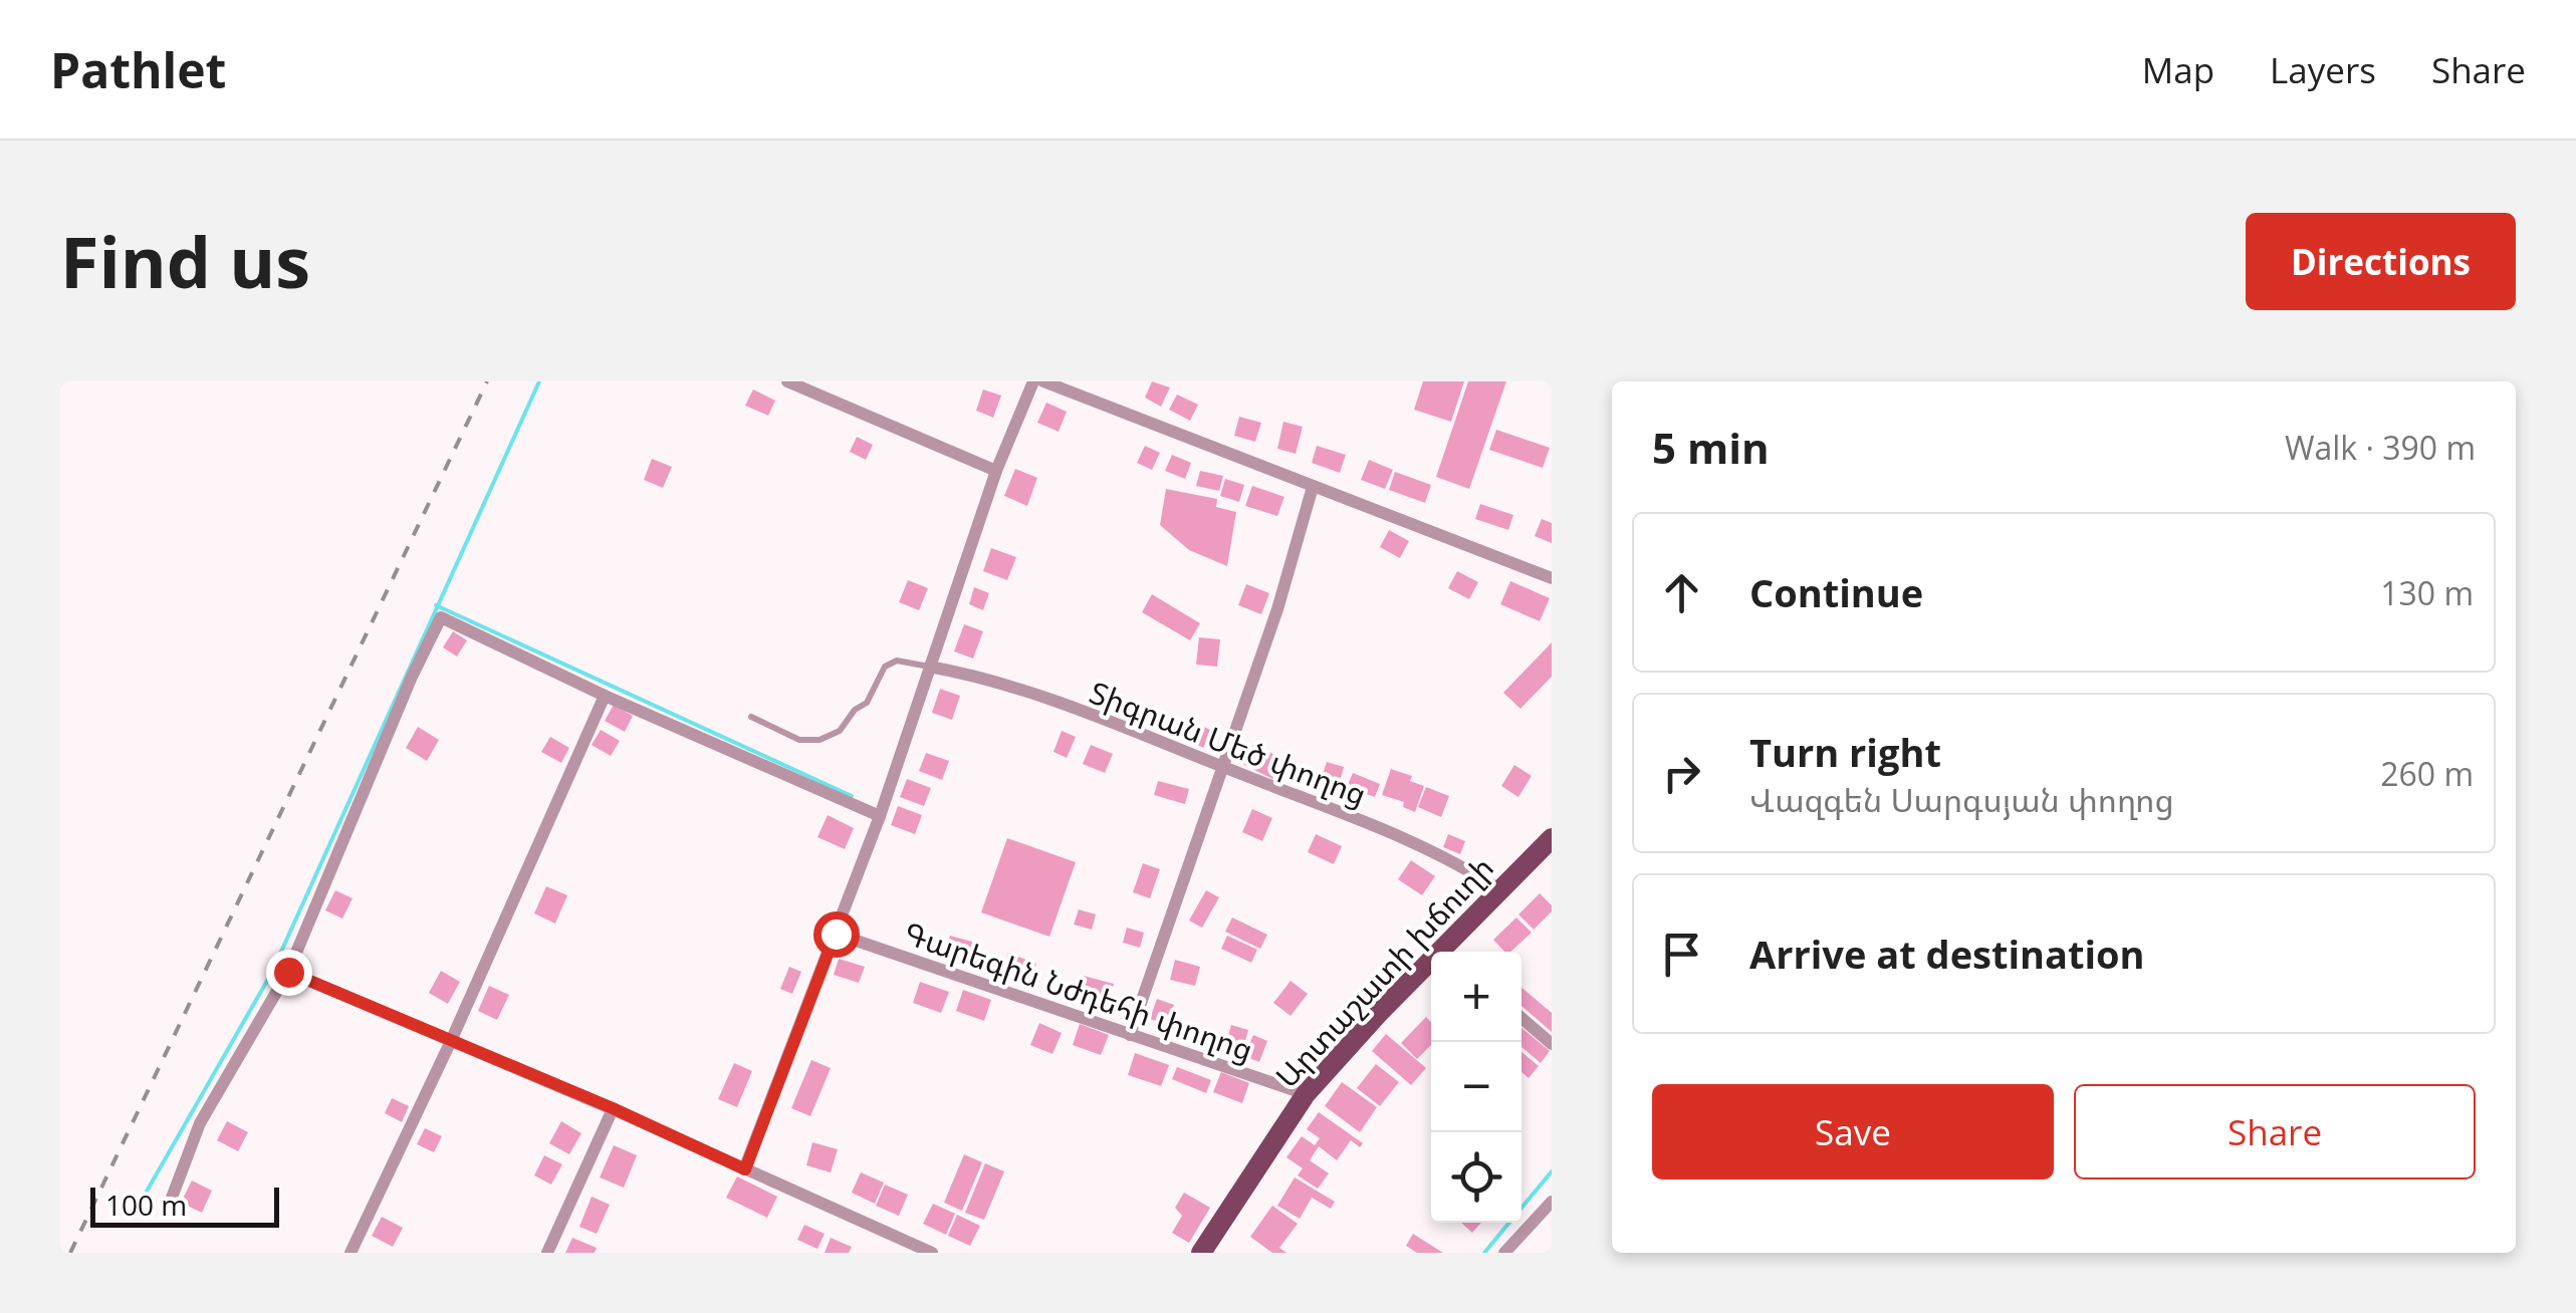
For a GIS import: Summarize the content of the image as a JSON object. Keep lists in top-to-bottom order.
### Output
{
  "streets": {
    "main road": ["Արտաշատի խճուղի"],
    "street": ["Տիգրան Մեծ փողոց", "Գարեգին Նժդեհի փողոց"]
  },
  "crossings": [
    ["Տիգրան Մեծ փողոց", "Արտաշատի խճուղի"],
    ["Արտաշատի խճուղի", "Գարեգին Նժդեհի փողոց"]
  ],
  "scale_bar": "100 m",
  "page": {
    "header": "Pathlet",
    "nav": ["Map", "Layers", "Share"],
    "title": "Find us",
    "buttons": [
      "Directions",
      ["Save", "Share"]
    ],
    "heading": ["5 min", "Walk · 390 m"],
    "list": [
      ["Continue", "130 m"],
      ["Turn right", "Վազգեն Սարգսյան փողոց", "260 m"],
      "Arrive at destination"
    ],
    "map_buttons": ["+", "−"],
    "scale": "100 m"
  }
}
